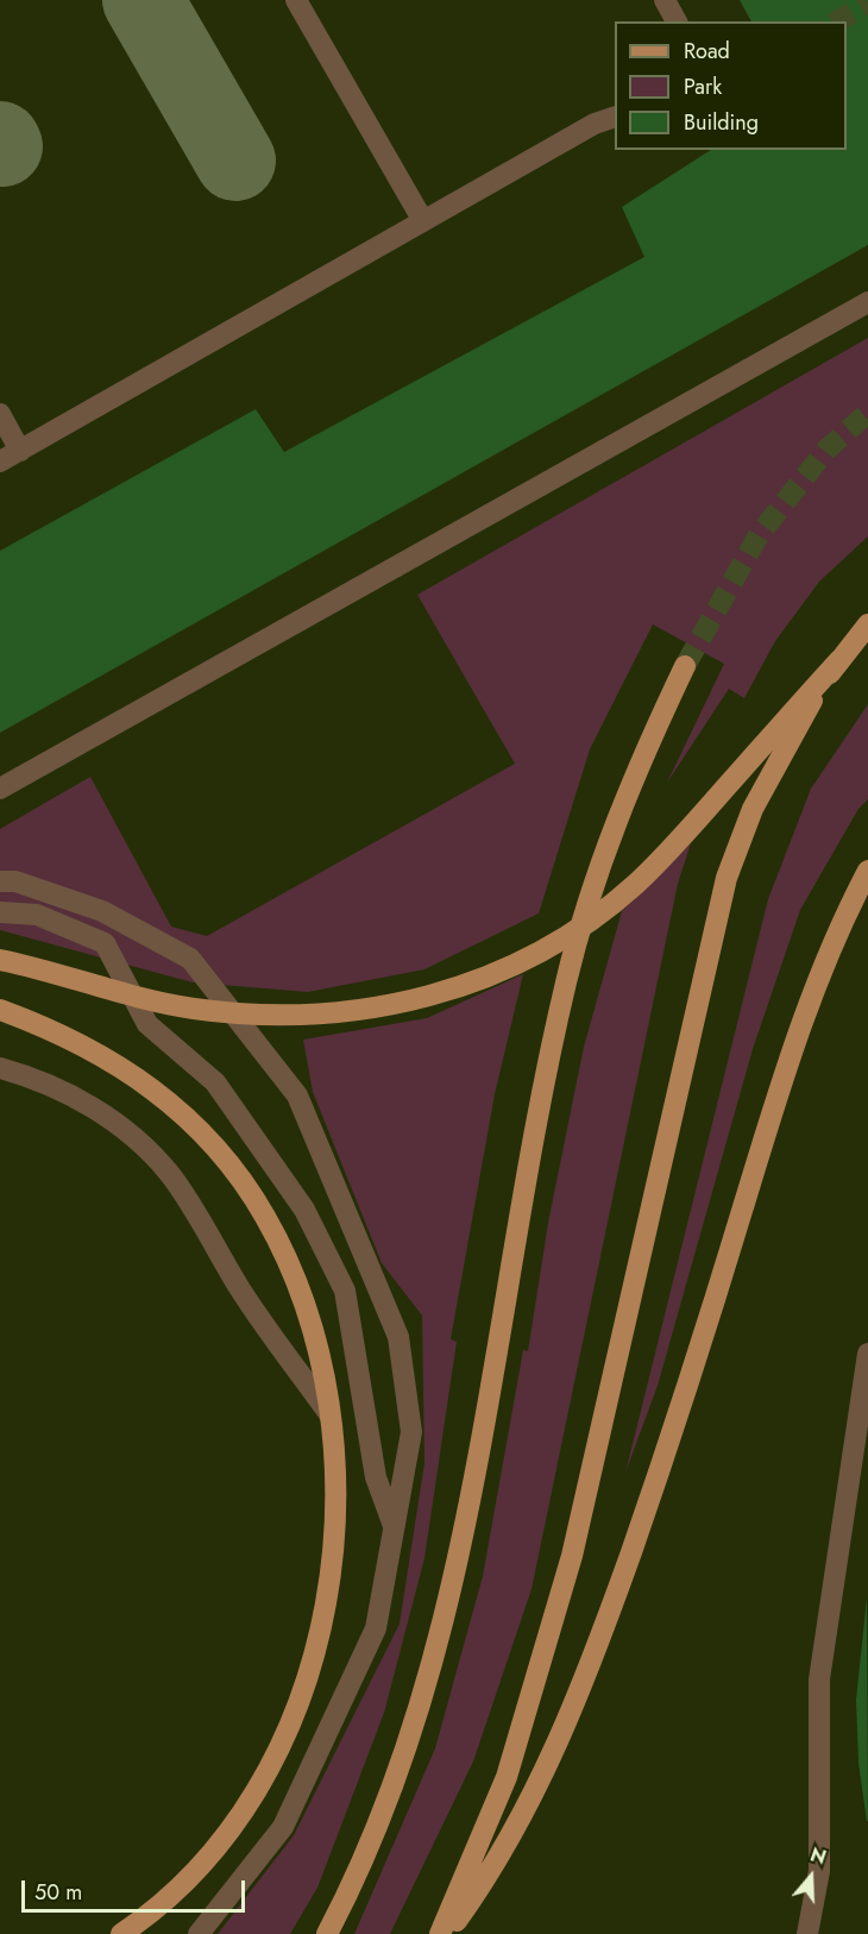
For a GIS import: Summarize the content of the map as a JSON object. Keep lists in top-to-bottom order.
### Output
{
  "legend": ["Road", "Park", "Building"],
  "scale_bar": "50 m",
  "north": "top"
}
